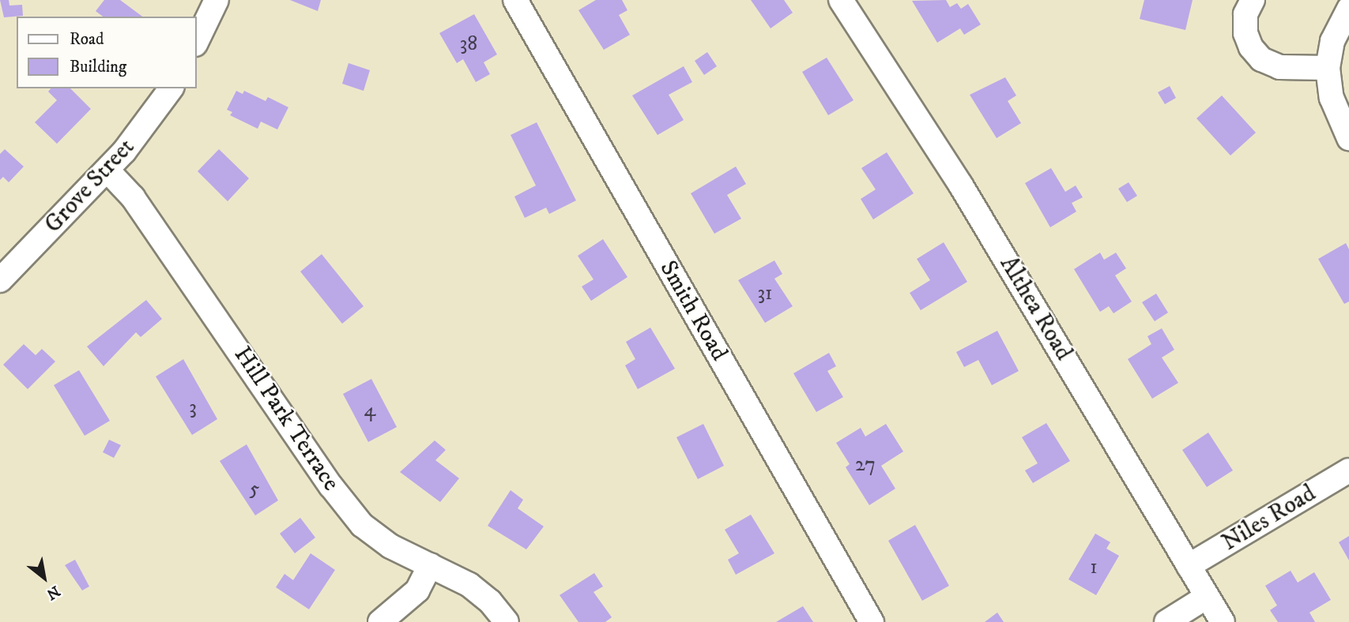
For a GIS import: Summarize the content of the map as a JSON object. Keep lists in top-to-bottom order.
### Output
{
  "streets": {
    "street": [
      "Grove Street",
      "Althea Road",
      "Smith Road",
      "Hill Park Terrace",
      "Niles Road"
    ]
  },
  "crossings": [
    ["Grove Street", "Hill Park Terrace"],
    ["Althea Road", "Niles Road"]
  ],
  "house_numbers": [
    "38",
    "31",
    "3",
    "4",
    "27",
    "5",
    "1"
  ],
  "legend": ["Road", "Building"],
  "north": "bottom right"
}
